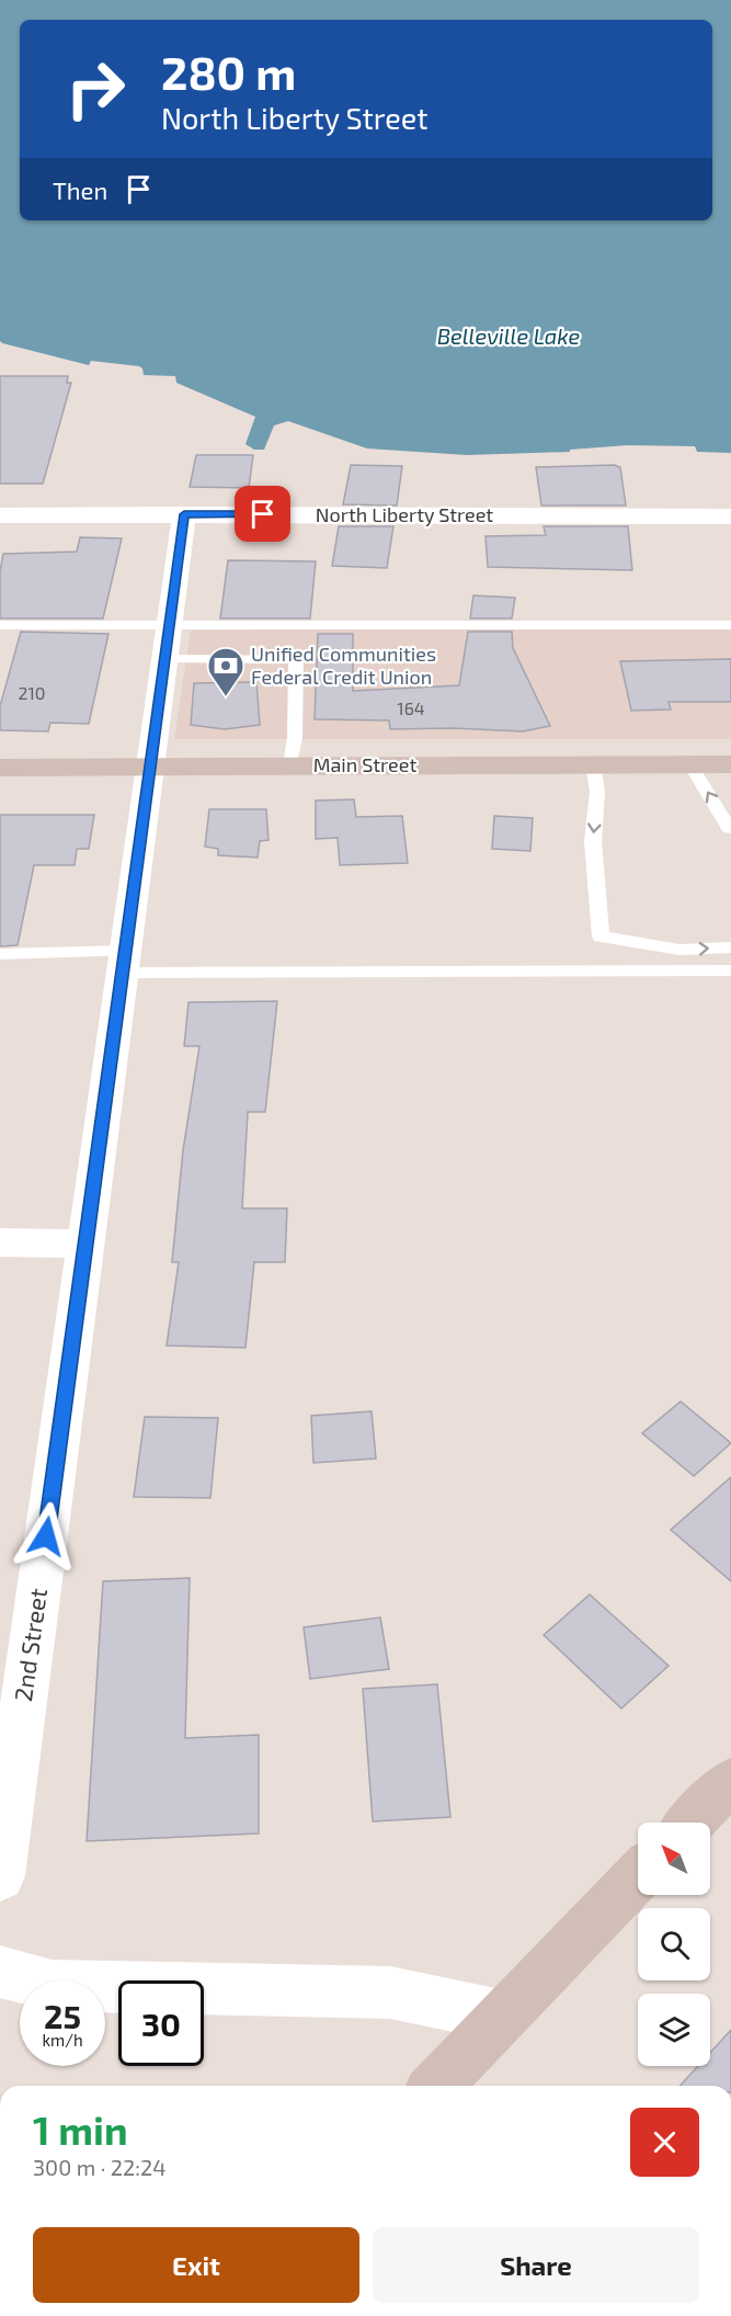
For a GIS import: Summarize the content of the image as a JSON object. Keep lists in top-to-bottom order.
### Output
{
  "streets": {
    "main road": ["Main Street"],
    "street": ["North Liberty Street", "2nd Street"]
  },
  "crossings": [
    ["North Liberty Street", "2nd Street"],
    ["Main Street", "2nd Street"]
  ],
  "water": ["Belleville Lake"],
  "places": {
    "bank": ["Unified Communities Federal Credit Union"]
  },
  "house_numbers": ["210", "164"],
  "north": "top left",
  "page": {
    "turn": ["280 m", "North Liberty Street"],
    "then": "Then",
    "speed": "25 km/h",
    "limit": "30",
    "heading": ["1 min", "300 m · 22:24"],
    "buttons": ["Exit", "Share"]
  }
}
